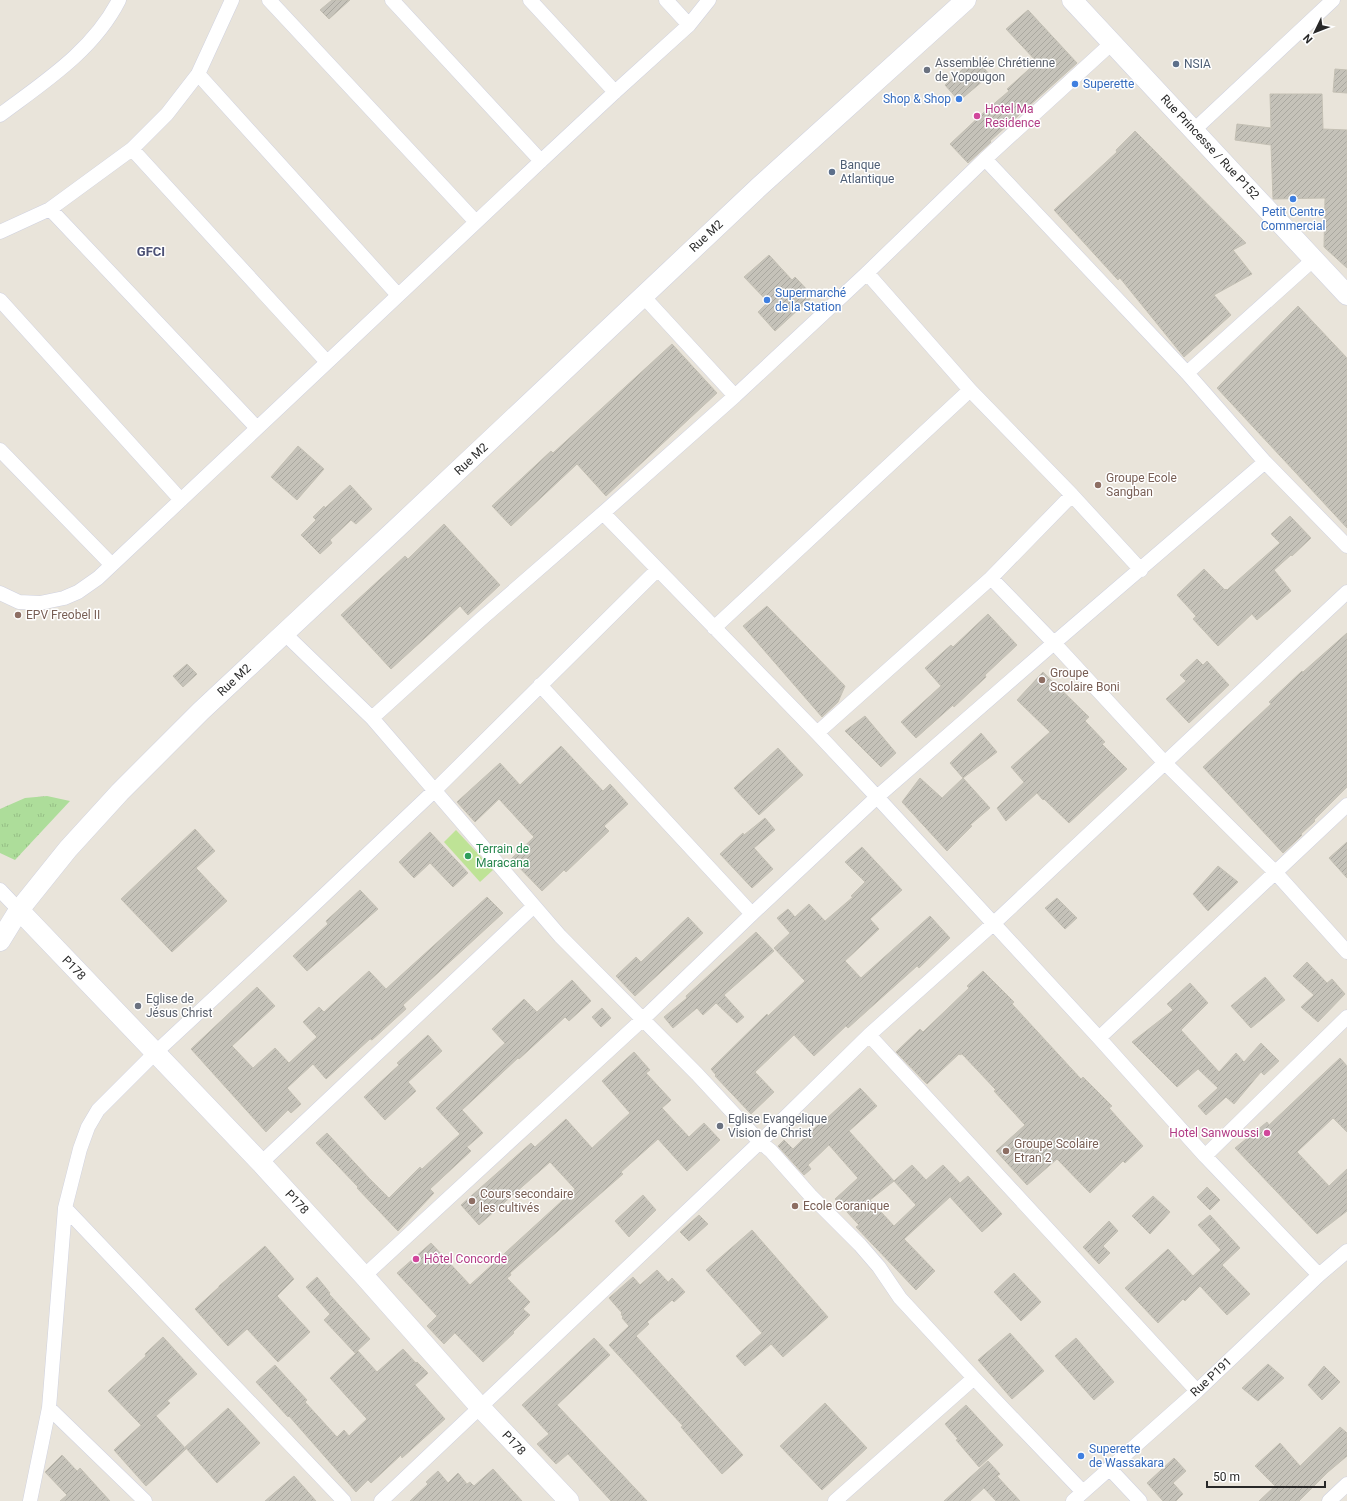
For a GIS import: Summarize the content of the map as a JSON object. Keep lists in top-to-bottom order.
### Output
{
  "streets": {
    "main road": ["Rue Princesse / Rue P152", "Rue M2", "P178"],
    "street": ["Rue P191"]
  },
  "crossings": [
    ["Rue M2", "P178"]
  ],
  "districts": ["GFCI"],
  "places": [
    "NSIA",
    "Assemblée Chrétienne de Yopougon",
    "Superette",
    "Shop & Shop",
    "Hotel Ma Residence",
    "Banque Atlantique",
    "Petit Centre Commercial",
    "Supermarché de la Station",
    "Groupe Ecole Sangban",
    "EPV Freobel II",
    "Groupe Scolaire Boni",
    "Terrain de Maracana",
    "Eglise de Jésus Christ",
    "Eglise Evangelique Vision de Christ",
    "Hotel Sanwoussi",
    "Groupe Scolaire Etran 2",
    "Cours secondaire les cultivés",
    "Ecole Coranique",
    "Hôtel Concorde",
    "Superette de Wassakara"
  ],
  "scale_bar": "50 m",
  "north": "bottom left"
}
